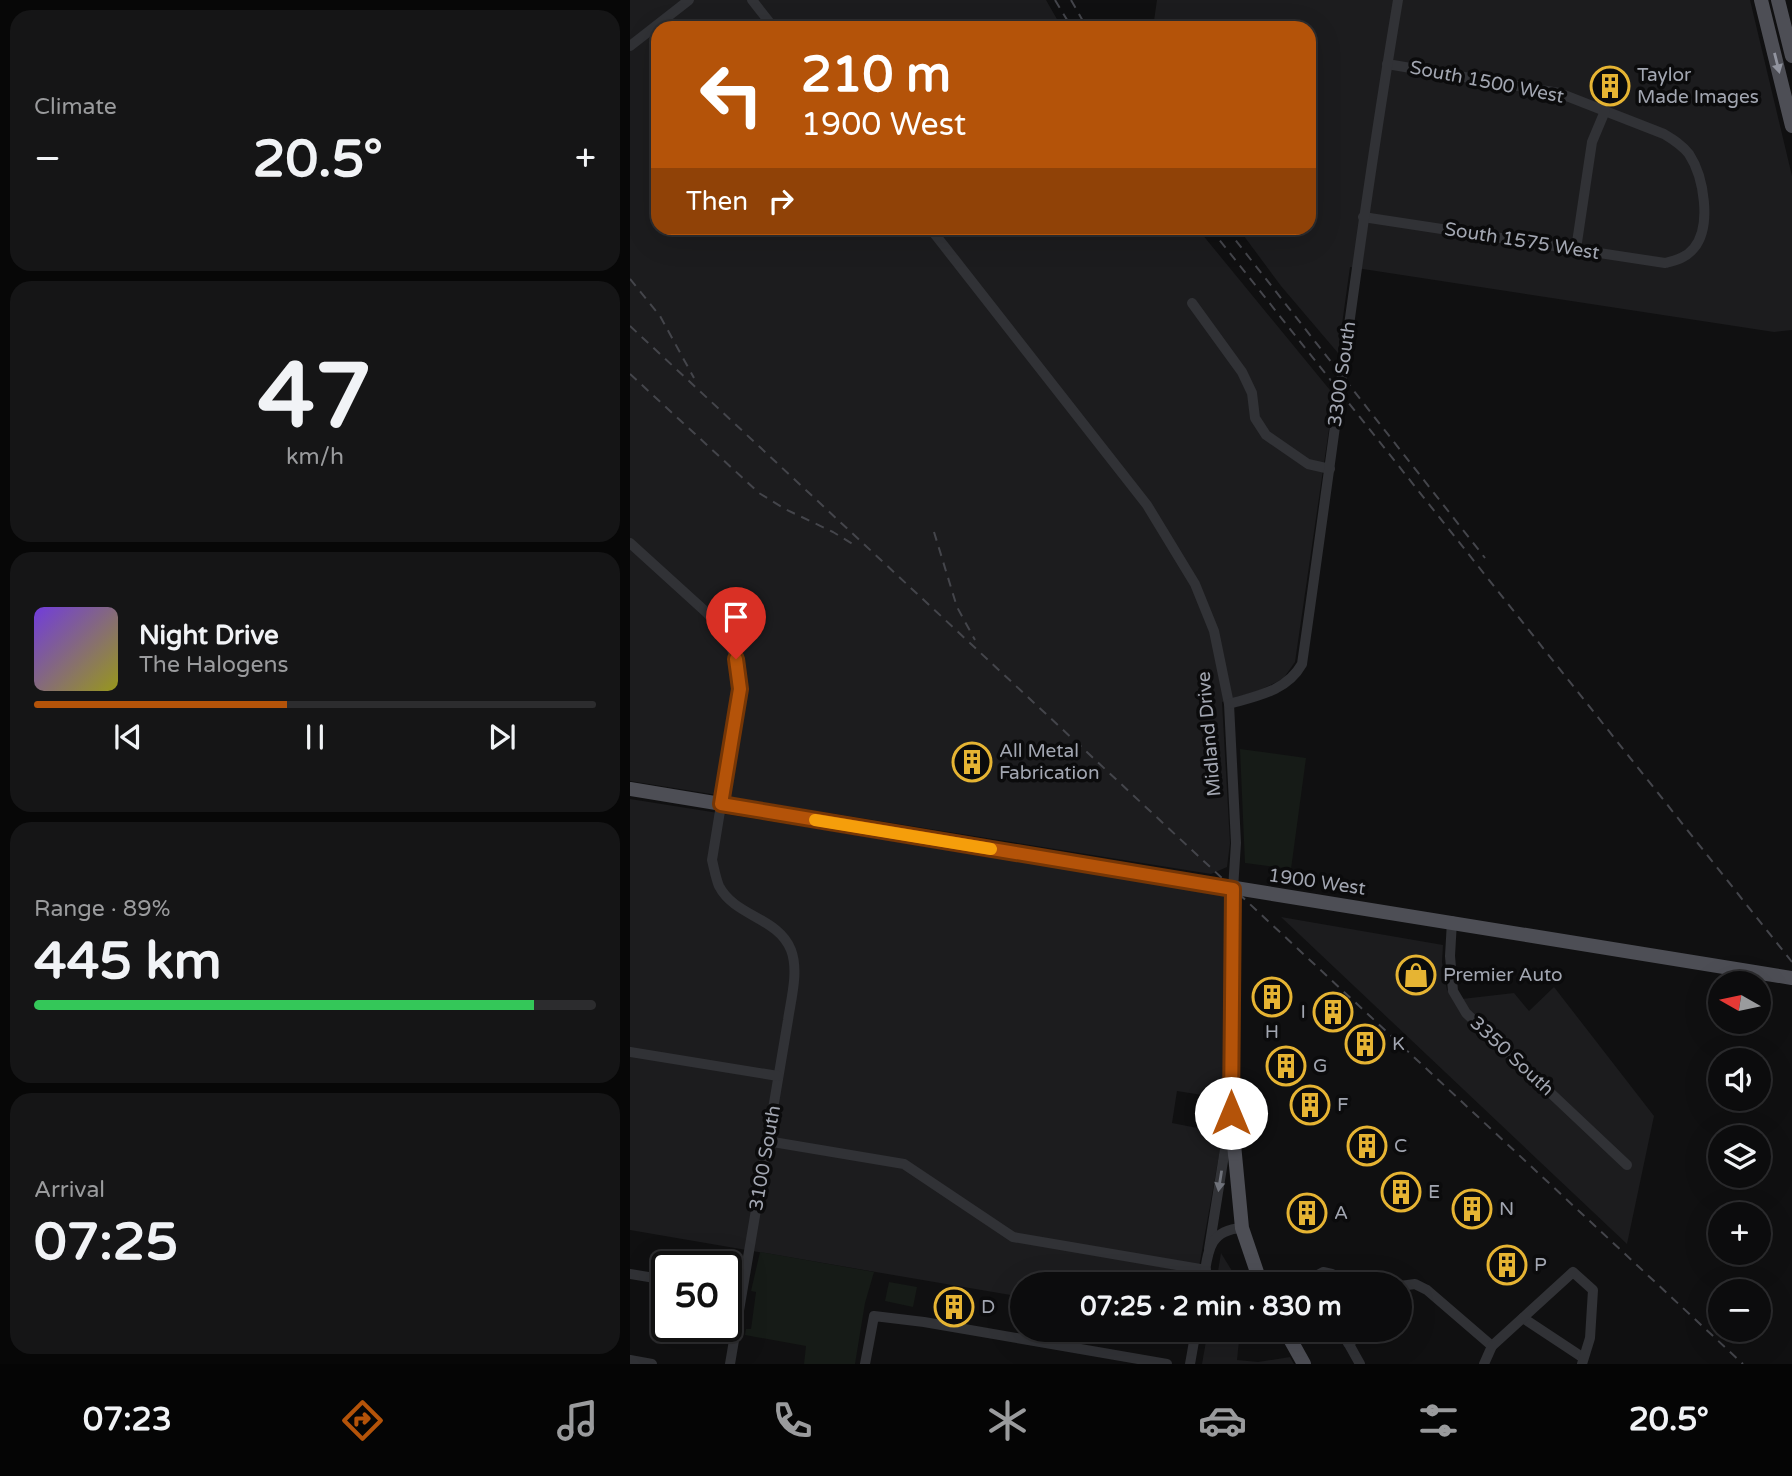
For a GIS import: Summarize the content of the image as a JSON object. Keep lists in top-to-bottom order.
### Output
{
  "streets": {
    "main road": ["Midland Drive", "1900 West"],
    "street": [
      "South 1500 West",
      "South 1575 West",
      "3300 South",
      "3350 South",
      "3100 South"
    ]
  },
  "crossings": [
    ["South 1500 West", "South 1575 West"],
    ["South 1500 West", "3300 South"],
    ["South 1575 West", "3300 South"],
    ["3300 South", "Midland Drive"],
    ["Midland Drive", "1900 West"],
    ["1900 West", "3350 South"],
    ["1900 West", "3100 South"]
  ],
  "places": {
    "building": [
      "Taylor Made Images",
      "All Metal Fabrication",
      "H",
      "I",
      "K",
      "G",
      "F",
      "C",
      "E",
      "N",
      "A",
      "P",
      "D"
    ],
    "shop": ["Premier Auto"]
  },
  "north": "left",
  "page": {
    "tile": [
      "Climate",
      ["47", "km/h"],
      ["Range · 89%", "445 km"],
      ["Arrival", "07:25"]
    ],
    "turn": ["210 m", "1900 West"],
    "heat": ["−", "20.5°", "+"],
    "then": "Then",
    "song": ["Night Drive", "The Halogens"],
    "map_buttons": ["+", "−"],
    "limit": "50",
    "trip": "07:25 · 2 min · 830 m",
    "tabs": ["07:23", "20.5°"]
  }
}
